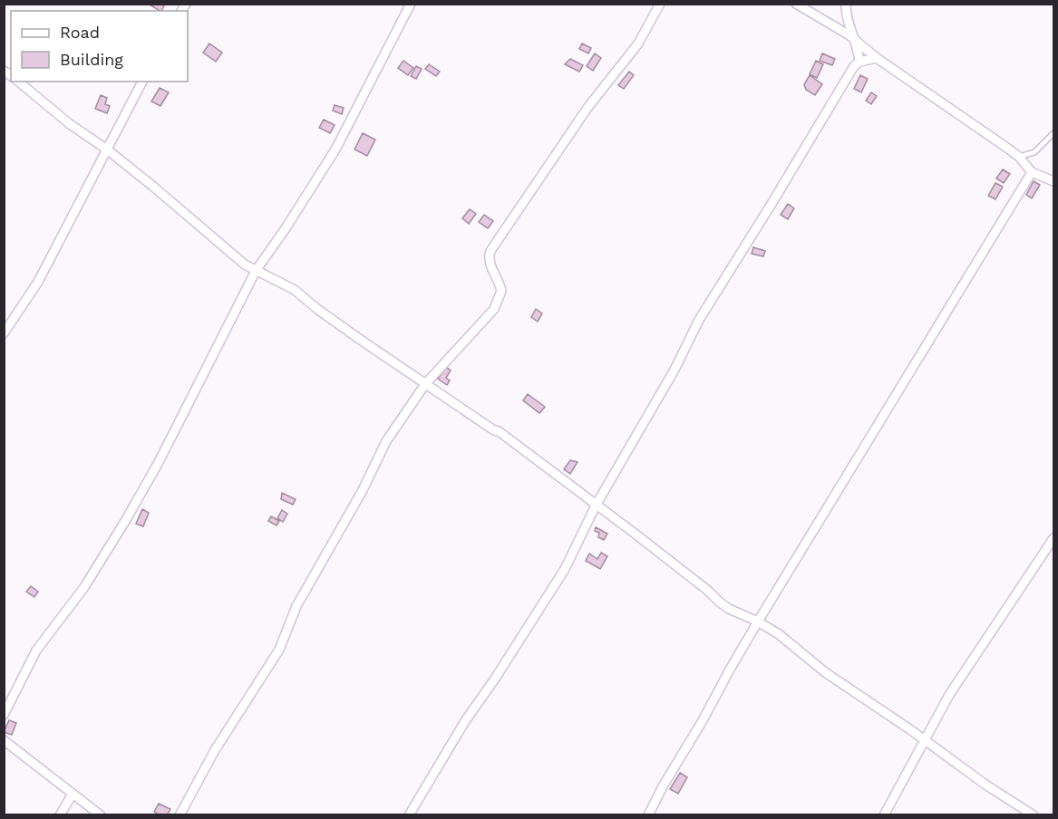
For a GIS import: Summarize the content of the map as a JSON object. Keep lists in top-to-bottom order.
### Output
{
  "legend": ["Road", "Building"]
}
